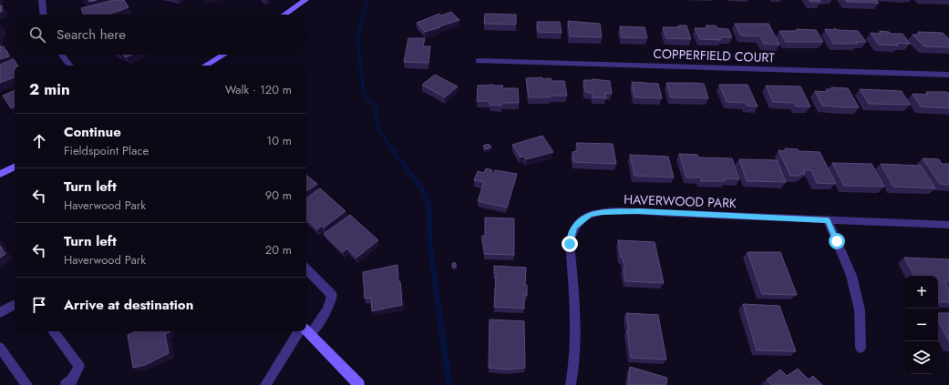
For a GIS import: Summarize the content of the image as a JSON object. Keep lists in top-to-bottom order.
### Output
{
  "streets": {
    "street": ["COPPERFIELD COURT", "HAVERWOOD PARK"]
  },
  "page": {
    "search": "Search here",
    "heading": ["2 min", "Walk · 120 m"],
    "list": [
      ["Continue", "Fieldspoint Place", "10 m"],
      ["Turn left", "Haverwood Park", "90 m"],
      ["Turn left", "Haverwood Park", "20 m"],
      "Arrive at destination"
    ],
    "map_buttons": ["+", "−"]
  }
}
